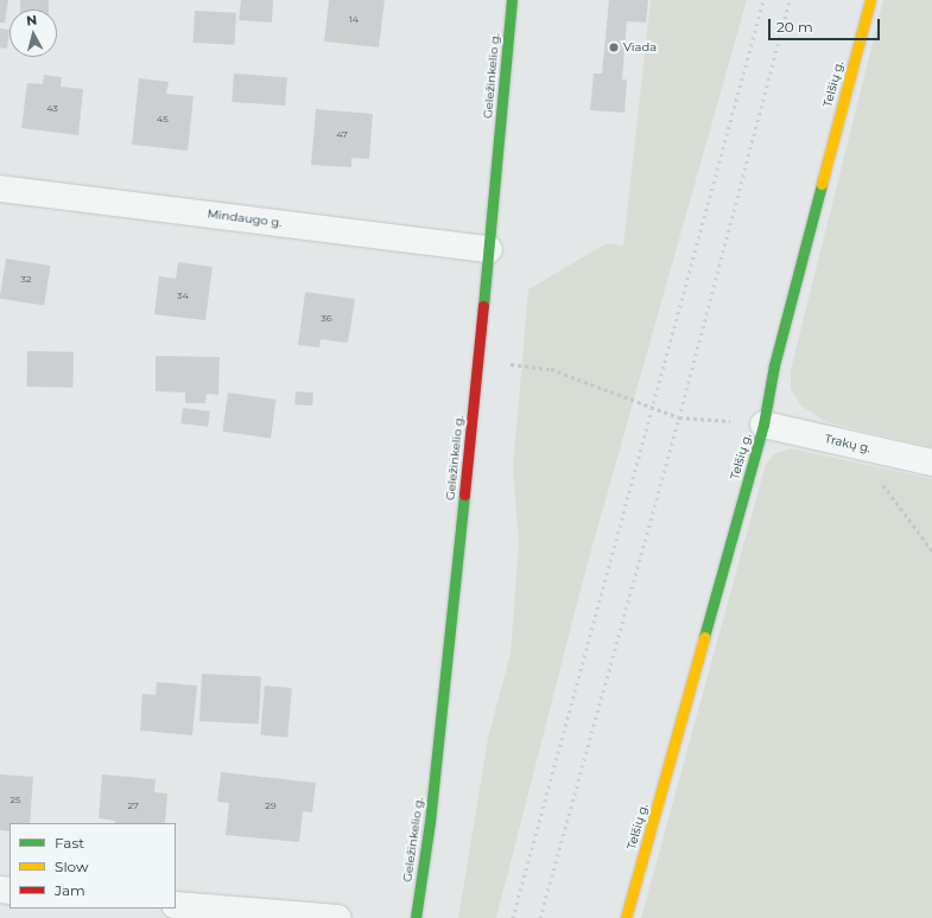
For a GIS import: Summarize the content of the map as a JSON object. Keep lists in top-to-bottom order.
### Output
{
  "streets": {
    "street": [
      "Geležinkelio g.",
      "Telšių g.",
      "Mindaugo g.",
      "Trakų g."
    ]
  },
  "crossings": [
    ["Geležinkelio g.", "Mindaugo g."],
    ["Telšių g.", "Trakų g."]
  ],
  "places": ["Viada"],
  "house_numbers": [
    "14",
    "43",
    "45",
    "47",
    "32",
    "34",
    "36",
    "25",
    "27",
    "29"
  ],
  "legend": ["Fast", "Slow", "Jam"],
  "scale_bar": "20 m",
  "north": "top"
}
